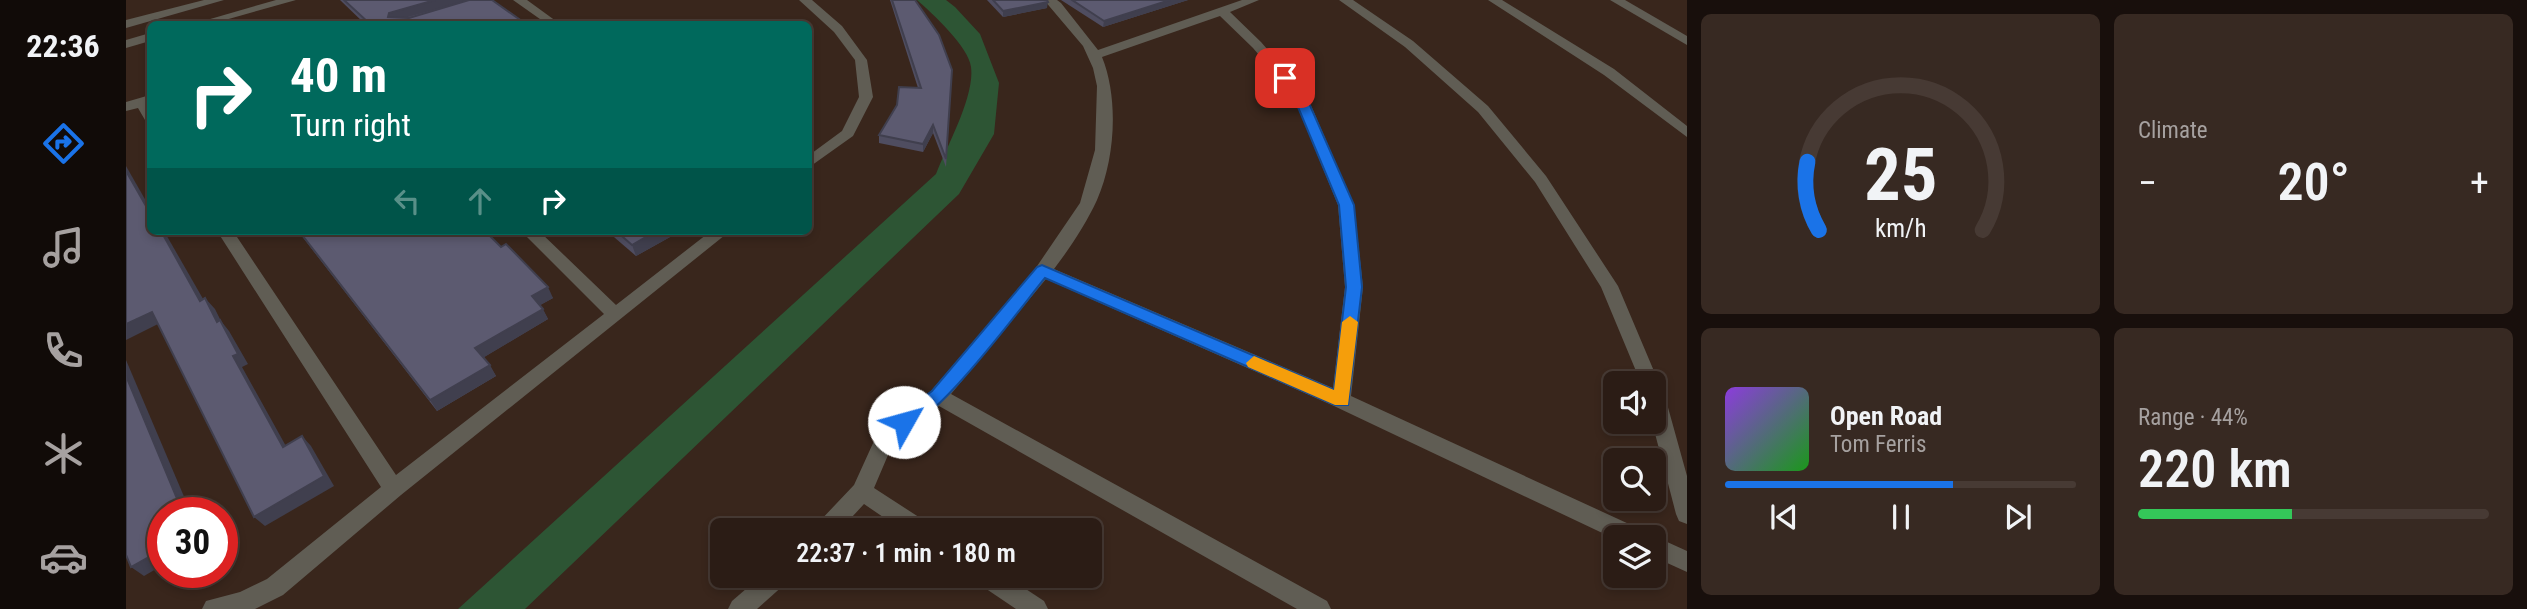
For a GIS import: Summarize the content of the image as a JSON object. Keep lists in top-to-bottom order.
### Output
{
  "page": {
    "tabs": "22:36",
    "tile": [
      "Climate",
      ["Range · 44%", "220 km"]
    ],
    "turn": ["40 m", "Turn right"],
    "heat": ["−", "20°", "+"],
    "song": ["Open Road", "Tom Ferris"],
    "limit": "30",
    "trip": "22:37 · 1 min · 180 m",
    "gauge": ["25", "km/h"]
  }
}
